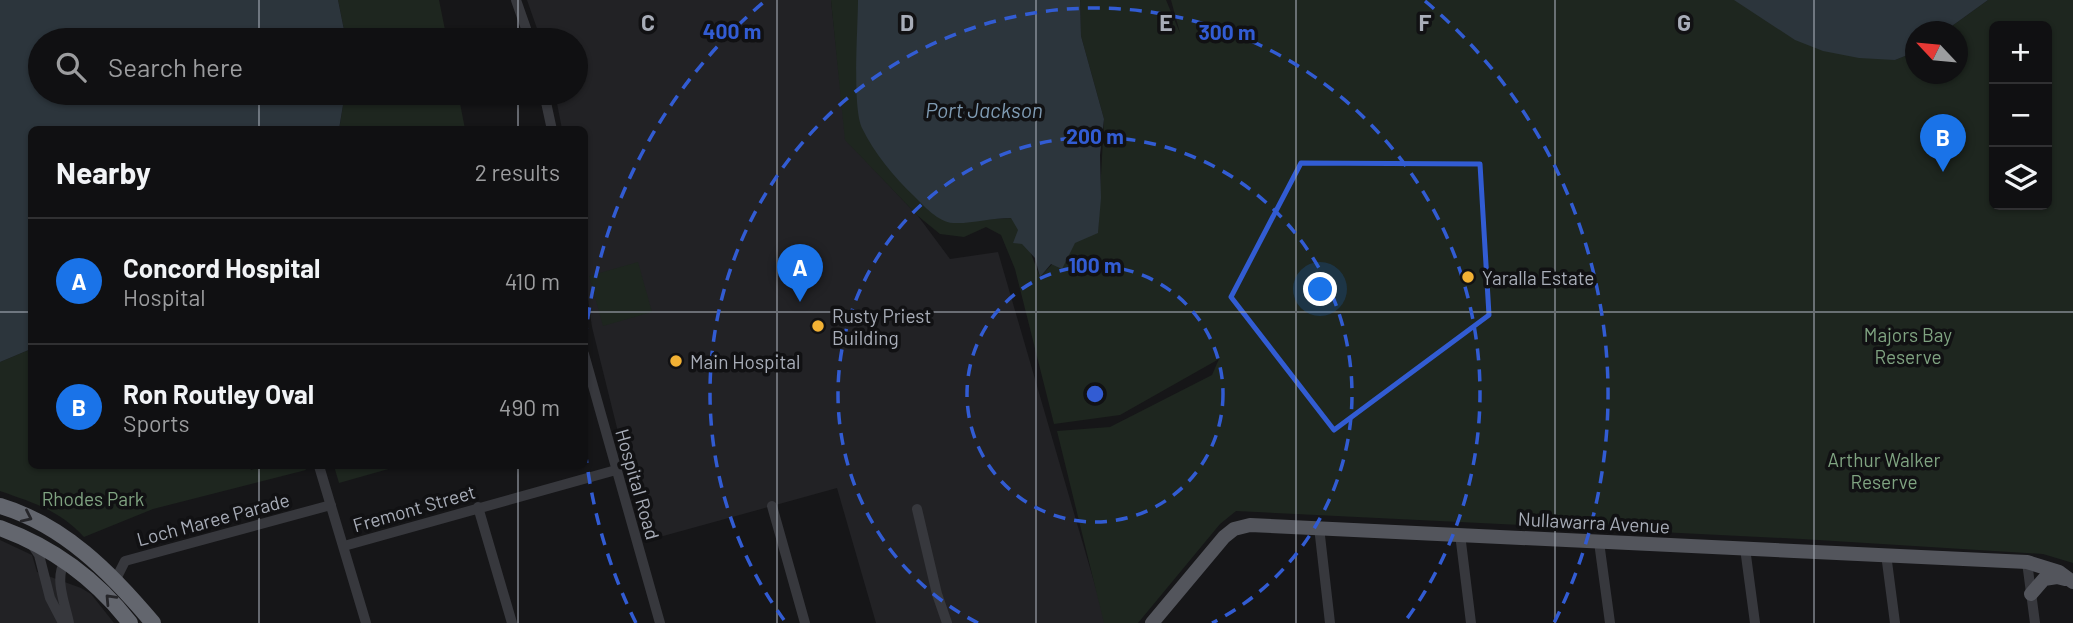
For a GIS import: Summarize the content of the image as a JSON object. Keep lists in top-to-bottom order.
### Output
{
  "streets": {
    "main road": ["Nullawarra Avenue"],
    "street": ["Hospital Road", "Fremont Street", "Loch Maree Parade"]
  },
  "crossings": [
    ["Hospital Road", "Fremont Street"]
  ],
  "water": ["Port Jackson"],
  "parks": ["Majors Bay Reserve", "Arthur Walker Reserve", "Rhodes Park"],
  "places": ["Yaralla Estate", "Rusty Priest Building", "Main Hospital"],
  "north": "top left",
  "page": {
    "map_buttons": ["+", "−"],
    "search": "Search here",
    "pins": ["B", "A"],
    "heading": ["Nearby", "2 results"],
    "list": [
      {
        "mark": "A",
        "name": "Concord Hospital",
        "note": "Hospital",
        "value": "410 m"
      },
      {
        "mark": "B",
        "name": "Ron Routley Oval",
        "note": "Sports",
        "value": "490 m"
      }
    ]
  },
  "grid": {
    "columns": [
      "C",
      "D",
      "E",
      "F",
      "G"
    ]
  },
  "rings": [
    "400 m",
    "300 m",
    "200 m",
    "100 m"
  ]
}
